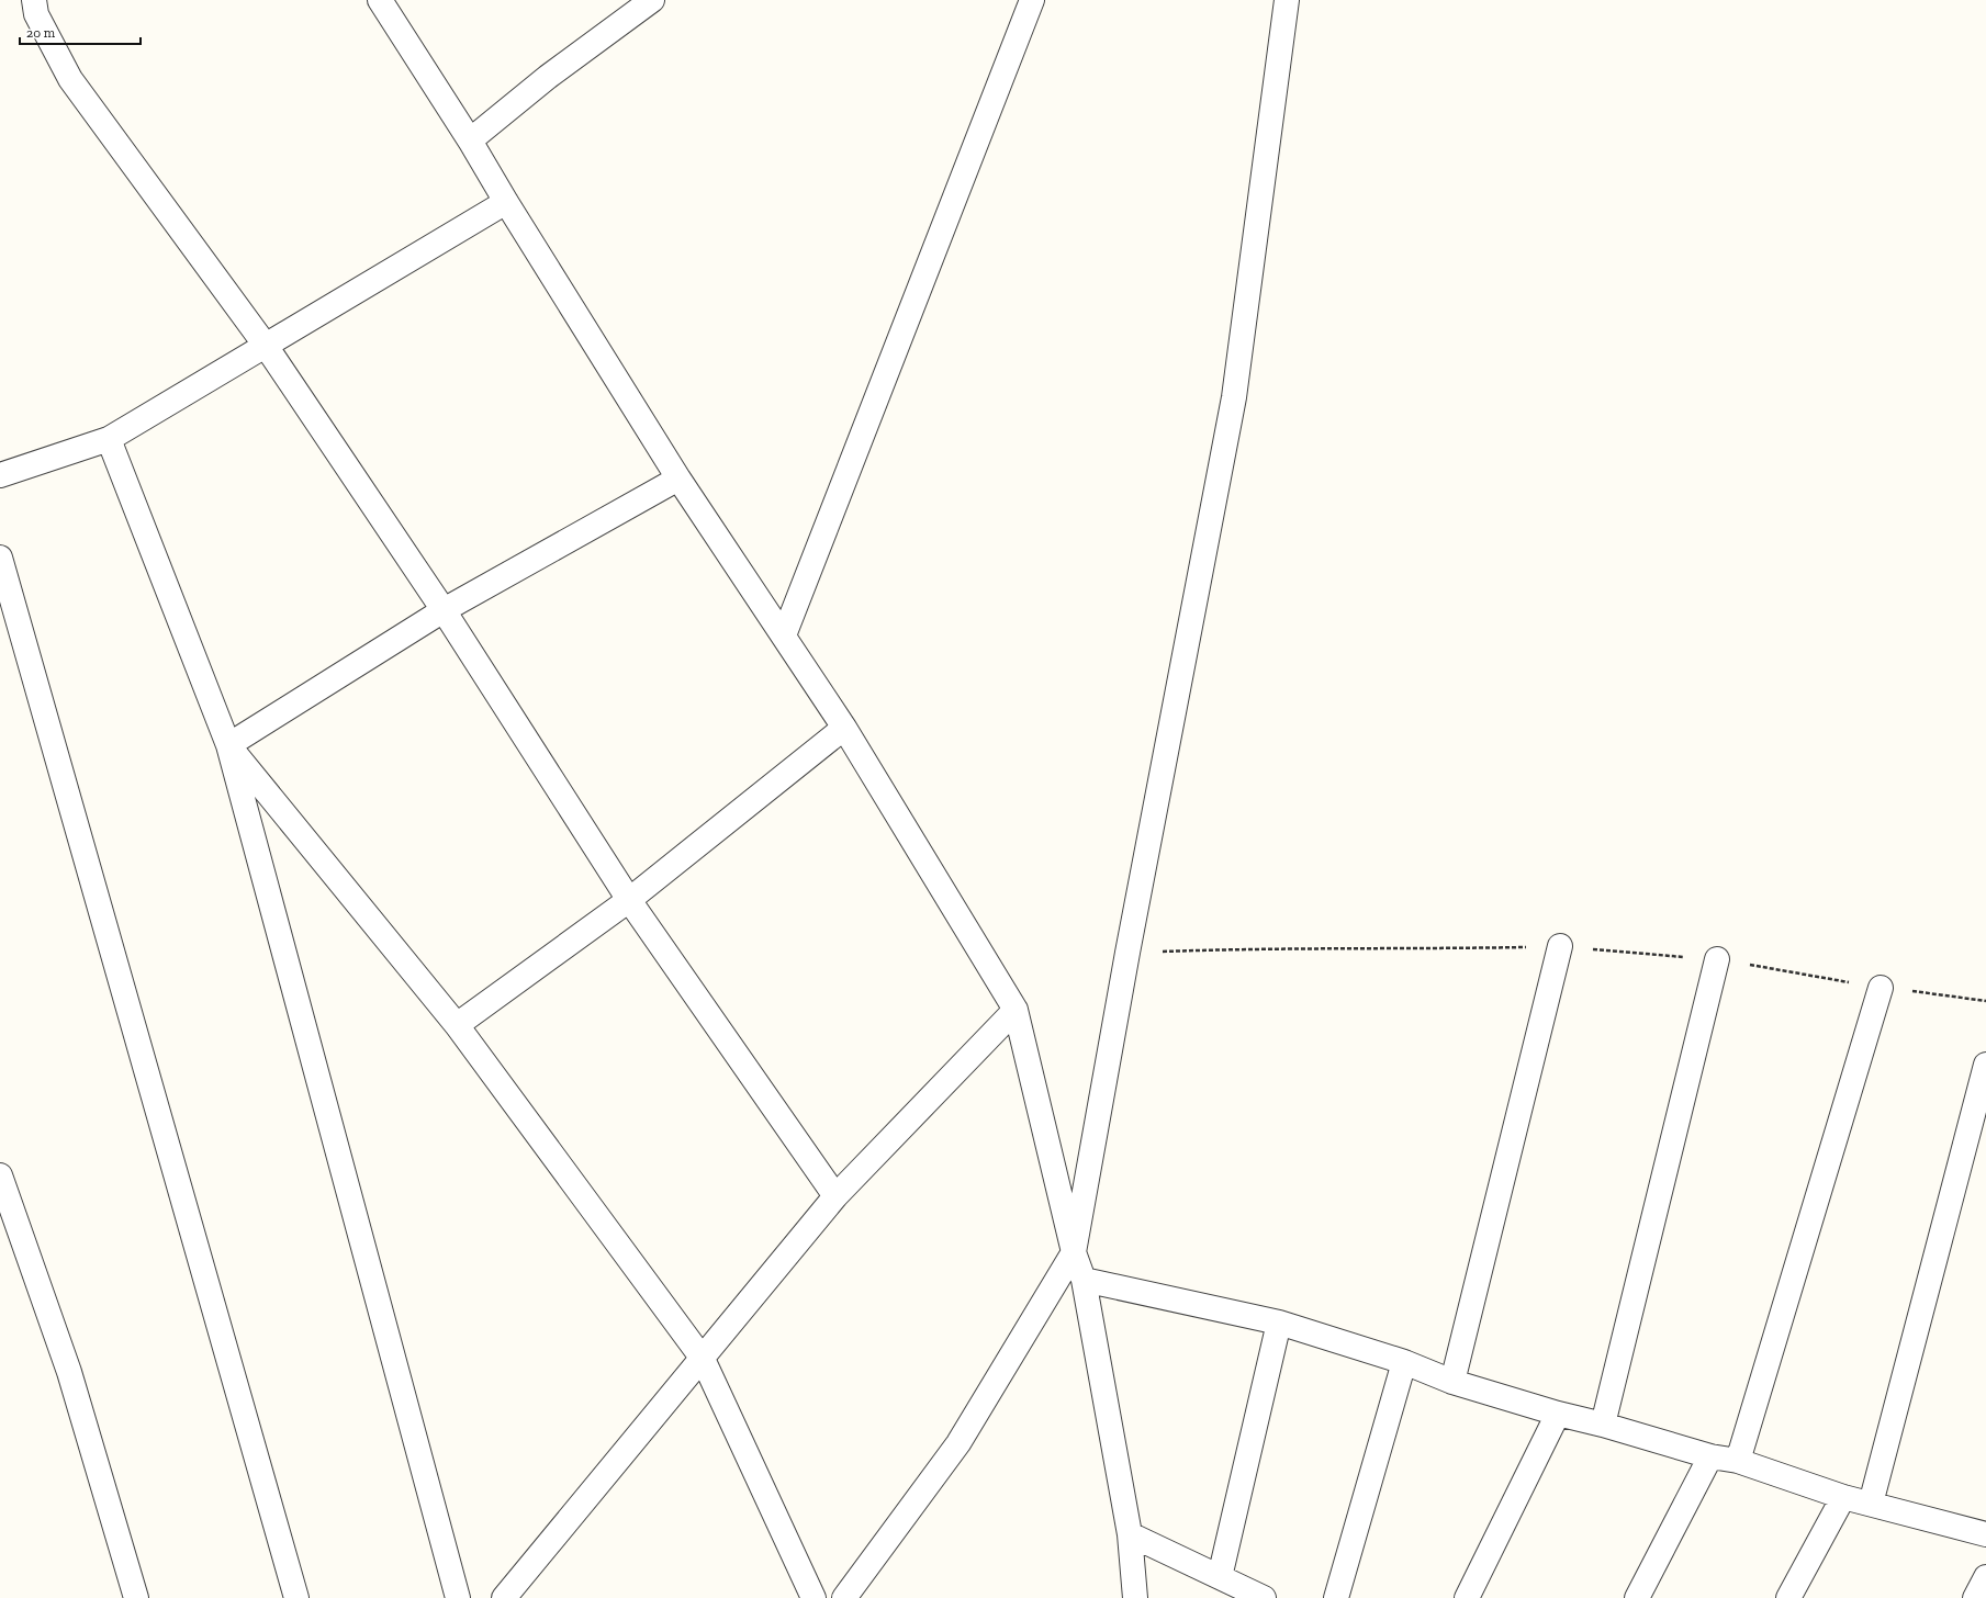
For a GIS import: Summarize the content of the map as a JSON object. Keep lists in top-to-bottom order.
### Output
{
  "scale_bar": "20 m"
}
